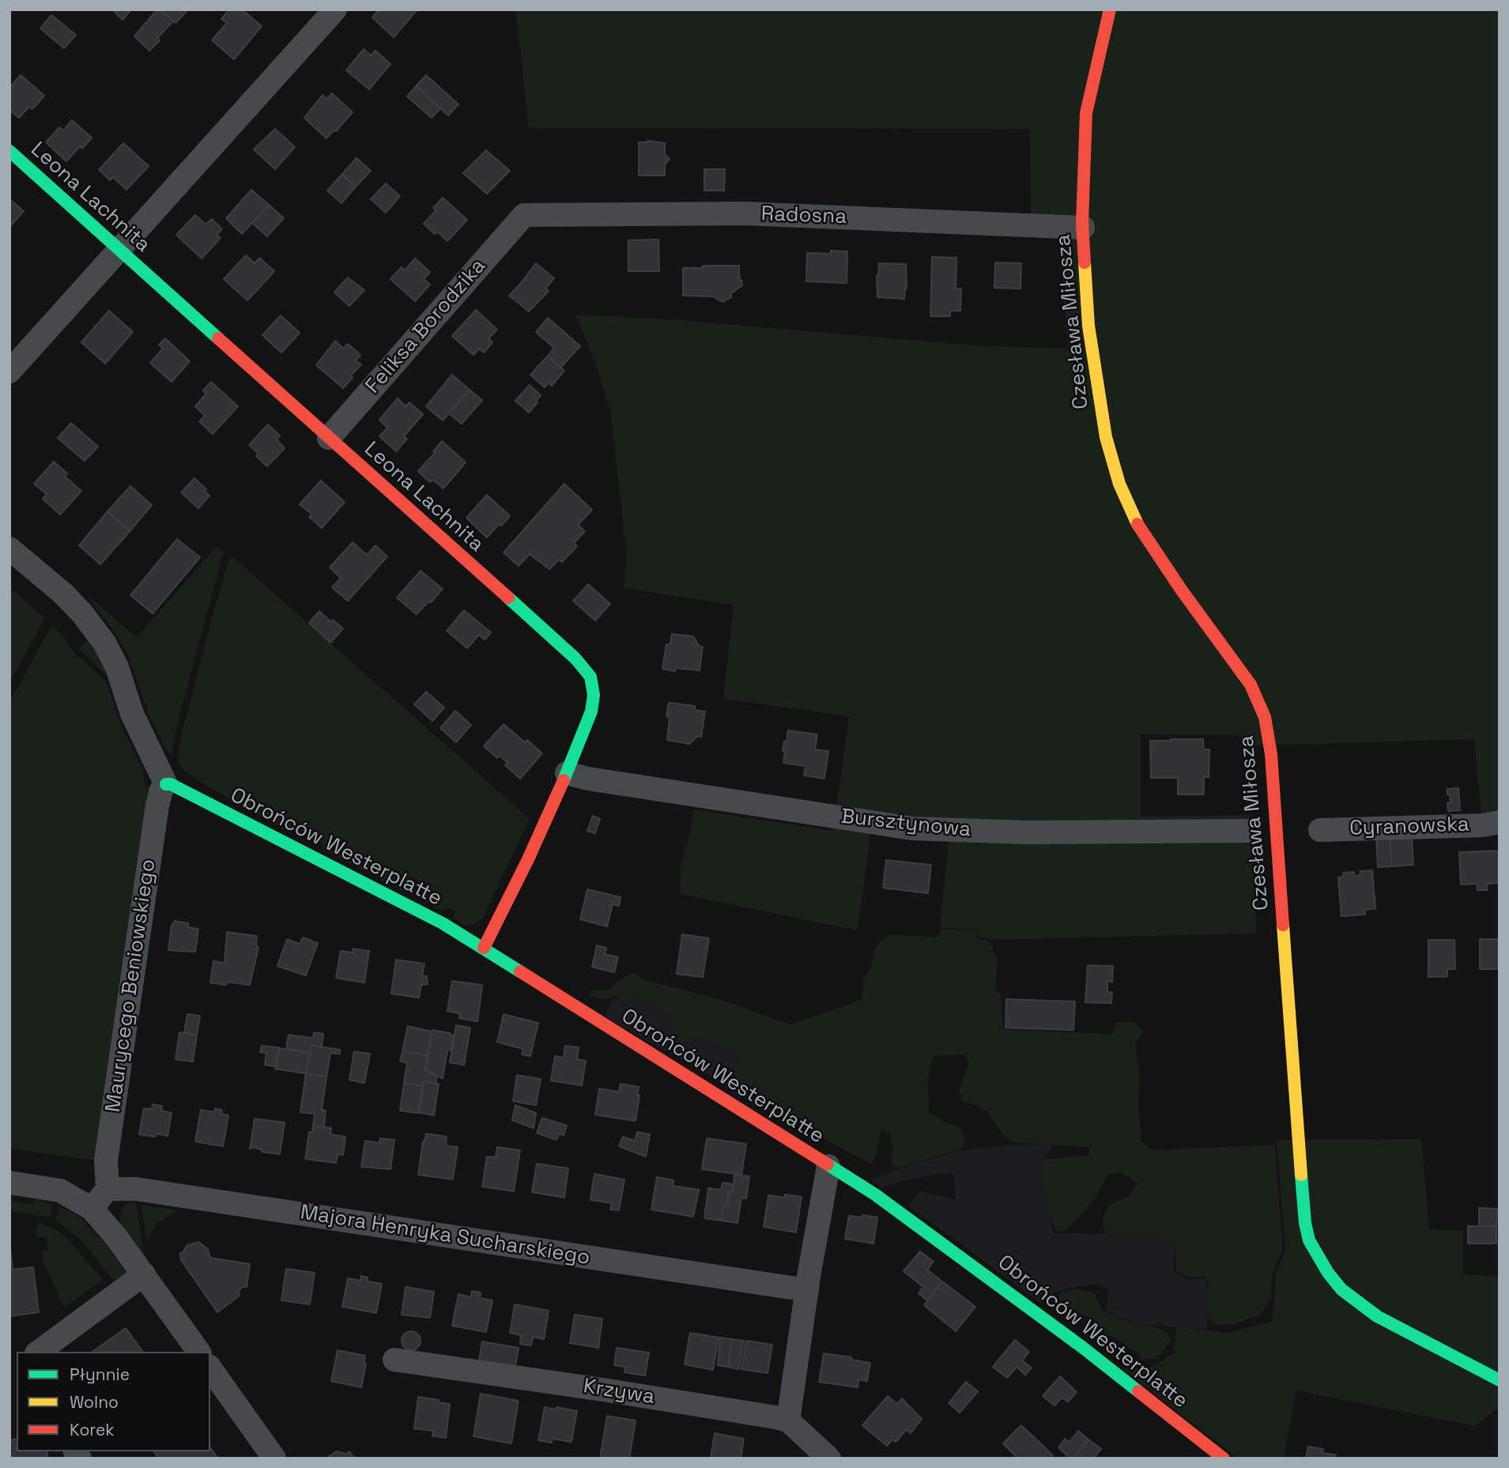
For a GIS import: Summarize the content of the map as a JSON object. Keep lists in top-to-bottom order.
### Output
{
  "streets": {
    "street": [
      "Leona Lachnita",
      "Radosna",
      "Czesława Miłosza",
      "Feliksa Borodzika",
      "Bursztynowa",
      "Cyranowska",
      "Obrońców Westerplatte",
      "Maurycego Beniowskiego",
      "Majora Henryka Sucharskiego",
      "Krzywa"
    ]
  },
  "crossings": [
    ["Leona Lachnita", "Feliksa Borodzika"],
    ["Leona Lachnita", "Bursztynowa"],
    ["Leona Lachnita", "Obrońców Westerplatte"],
    ["Radosna", "Czesława Miłosza"],
    ["Radosna", "Feliksa Borodzika"],
    ["Obrońców Westerplatte", "Maurycego Beniowskiego"],
    ["Maurycego Beniowskiego", "Majora Henryka Sucharskiego"]
  ],
  "legend": ["Płynnie", "Wolno", "Korek"]
}
